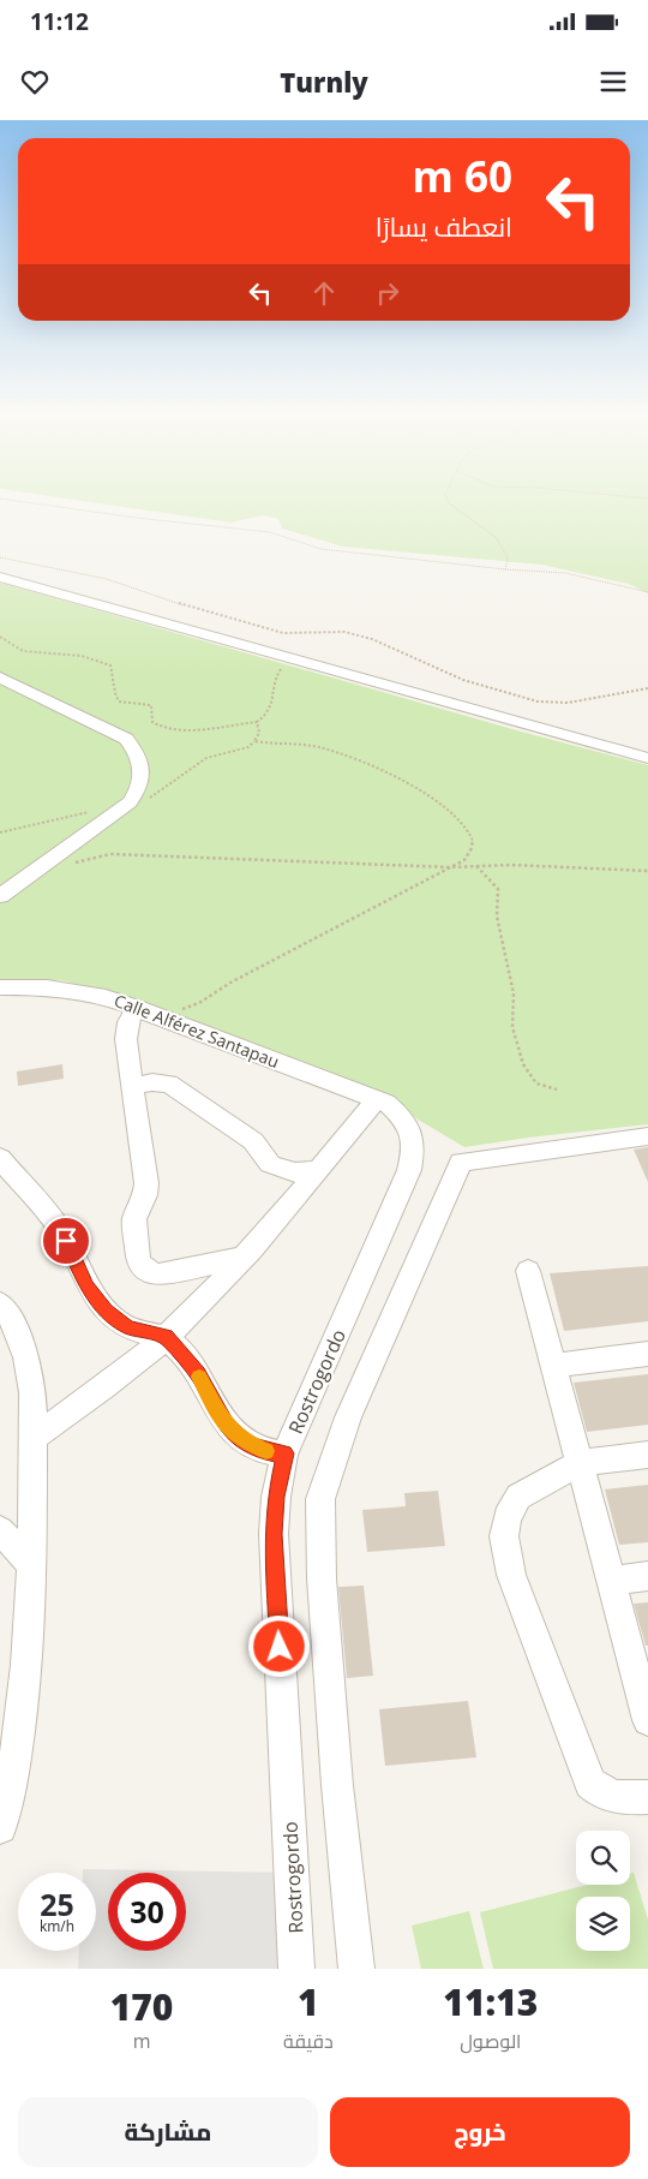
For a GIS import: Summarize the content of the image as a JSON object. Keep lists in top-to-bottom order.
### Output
{
  "streets": {
    "street": ["Calle Alférez Santapau", "Rostrogordo"]
  },
  "crossings": [
    ["Calle Alférez Santapau", "Rostrogordo"]
  ],
  "page": {
    "status": "11:12",
    "header": "Turnly",
    "turn": ["60 m", "انعطف يسارًا"],
    "speed": "25 km/h",
    "limit": "30",
    "eta": [
      "11:13",
      "الوصول",
      "1",
      "دقيقة",
      "170",
      "m"
    ],
    "buttons": ["خروج", "مشاركة"]
  }
}
